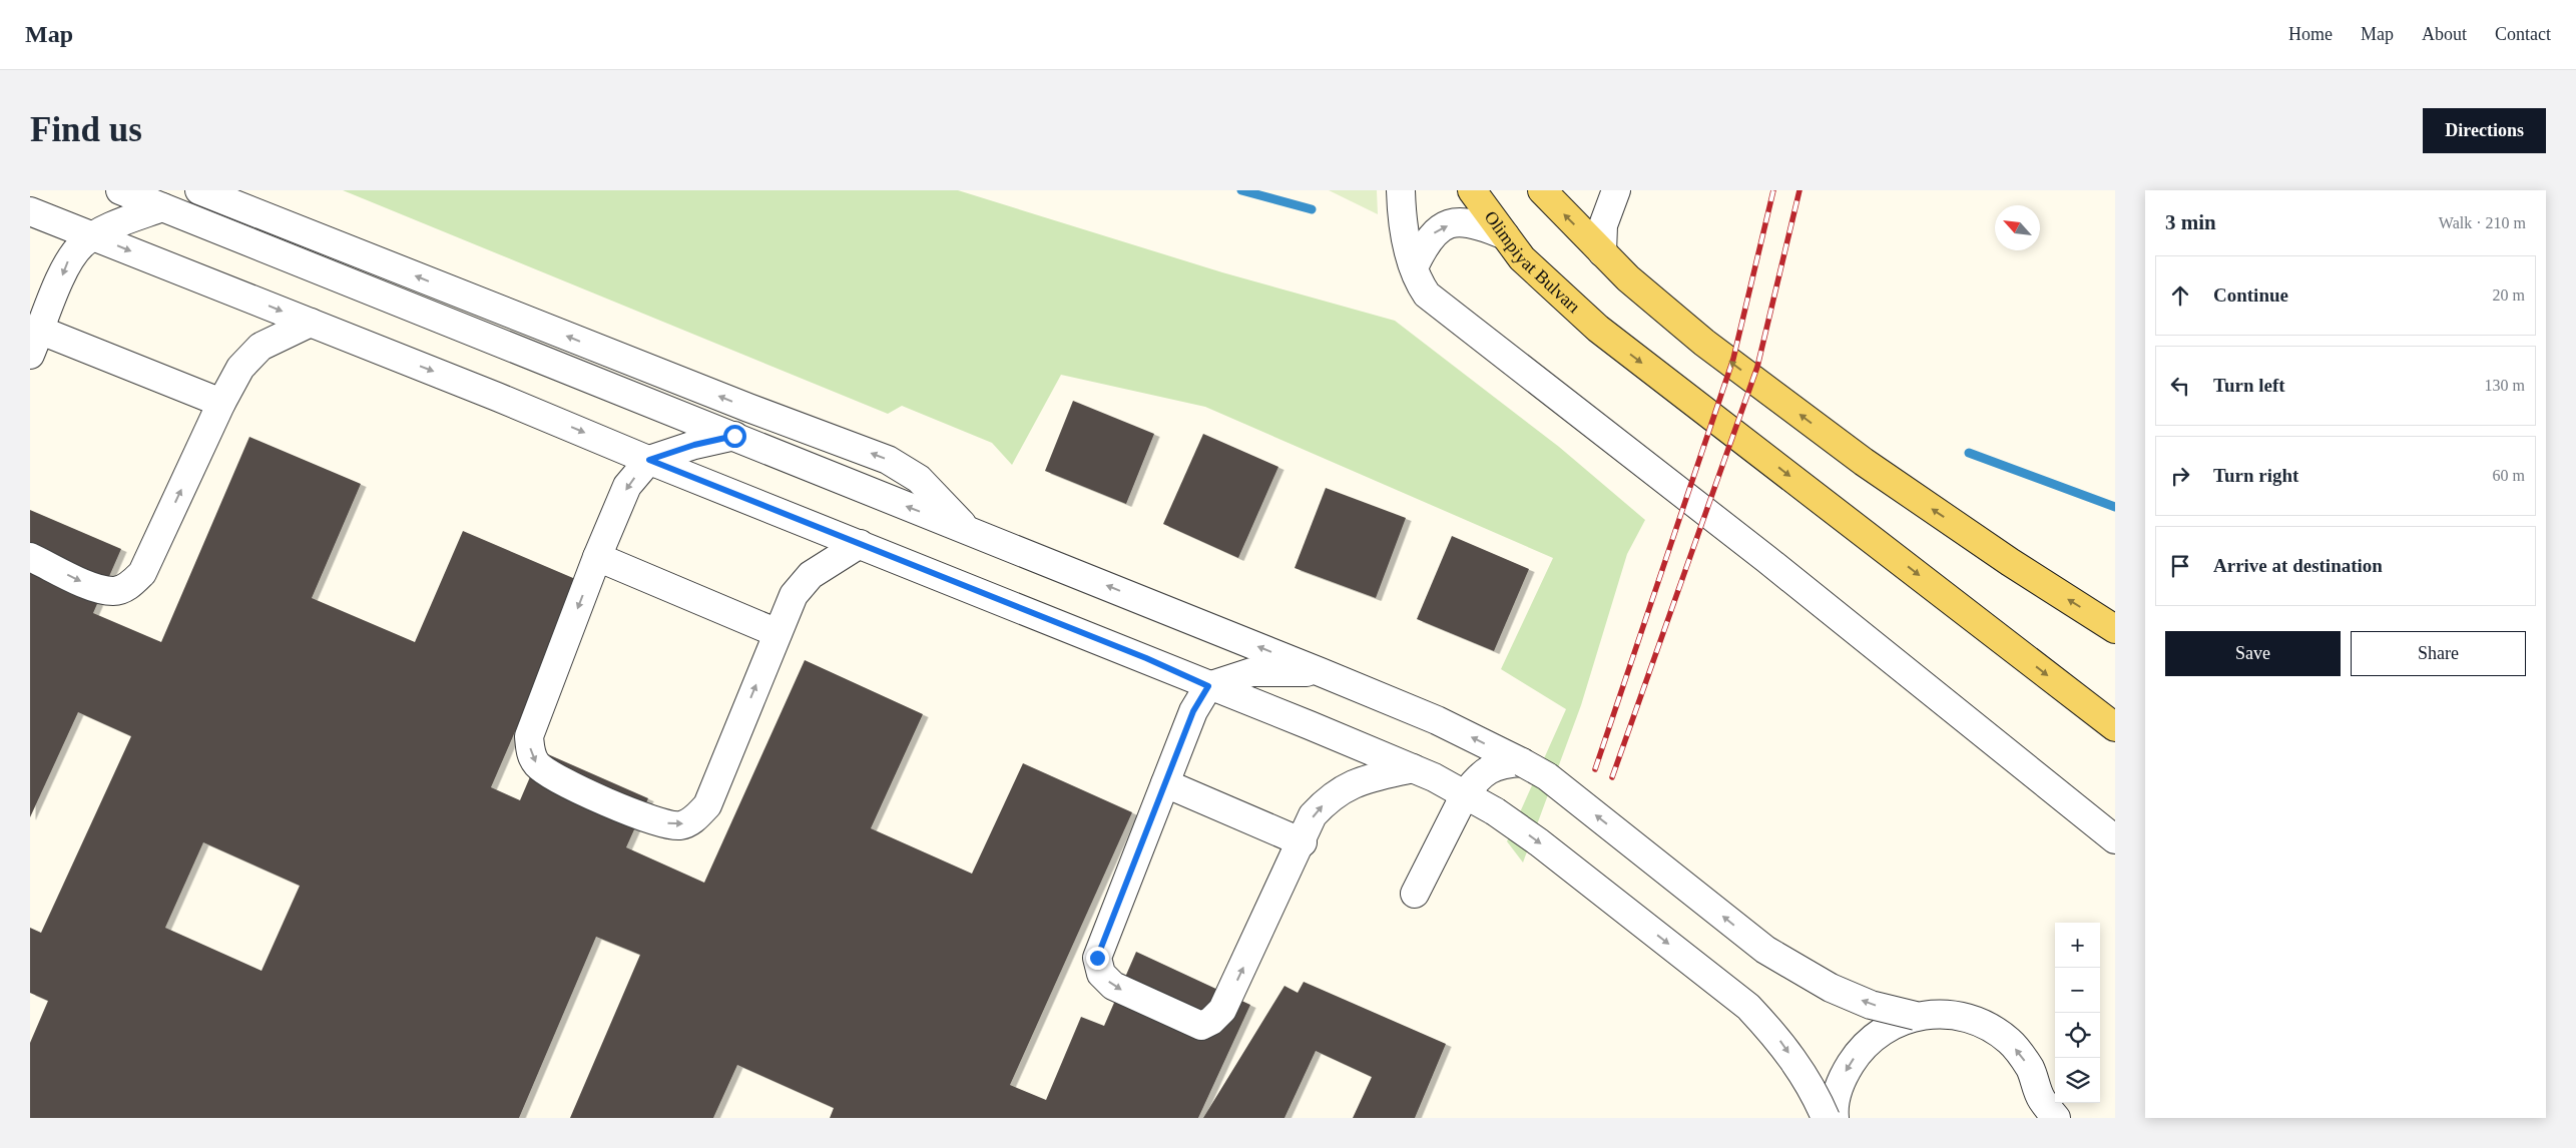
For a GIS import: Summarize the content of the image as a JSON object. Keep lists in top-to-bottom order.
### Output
{
  "streets": {
    "main road": ["Olimpiyat Bulvarı"]
  },
  "north": "top left",
  "page": {
    "header": "Map",
    "nav": [
      "Home",
      "Map",
      "About",
      "Contact"
    ],
    "buttons": [
      "Directions",
      ["Save", "Share"]
    ],
    "title": "Find us",
    "heading": ["3 min", "Walk · 210 m"],
    "list": [
      ["Continue", "20 m"],
      ["Turn left", "130 m"],
      ["Turn right", "60 m"],
      "Arrive at destination"
    ],
    "map_buttons": ["+", "−"]
  }
}
